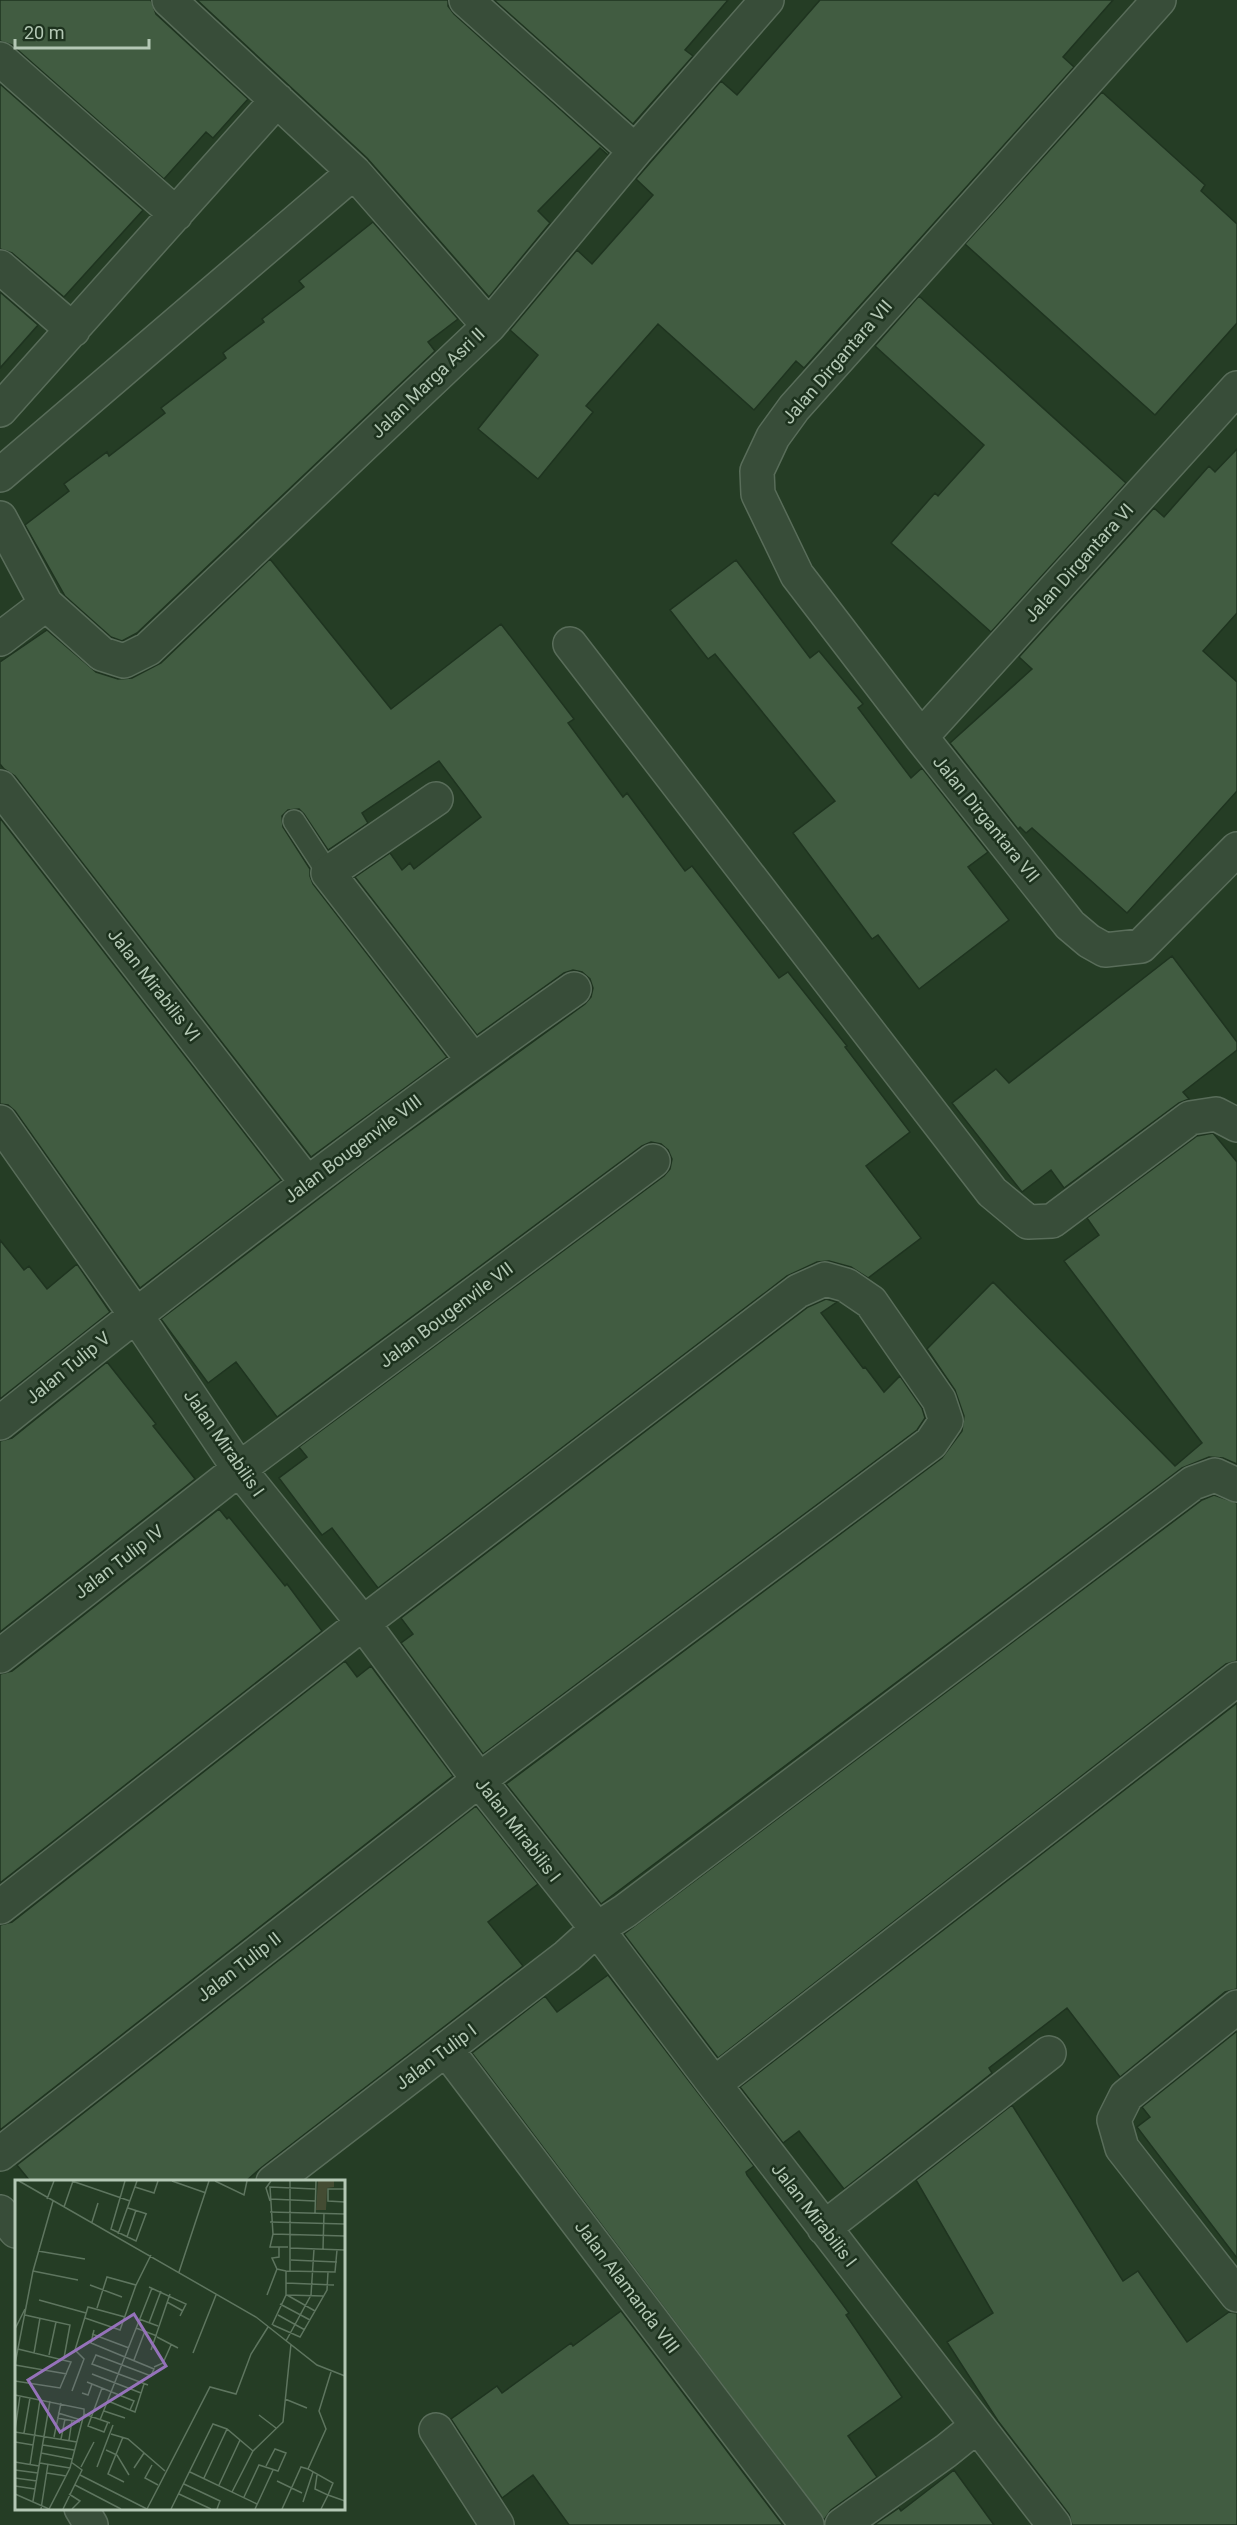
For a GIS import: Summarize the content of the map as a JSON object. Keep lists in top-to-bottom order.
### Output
{
  "streets": {
    "street": [
      "Jalan Dirgantara VII",
      "Jalan Marga Asri II",
      "Jalan Dirgantara VI",
      "Jalan Mirabilis VI",
      "Jalan Bougenvile VIII",
      "Jalan Bougenvile VII",
      "Jalan Tulip V",
      "Jalan Mirabilis I",
      "Jalan Tulip IV",
      "Jalan Tulip II",
      "Jalan Tulip I",
      "Jalan Alamanda VIII"
    ]
  },
  "crossings": [
    ["Jalan Dirgantara VII", "Jalan Dirgantara VI"],
    ["Jalan Mirabilis VI", "Jalan Bougenvile VIII"],
    ["Jalan Bougenvile VIII", "Jalan Tulip V"],
    ["Jalan Bougenvile VIII", "Jalan Mirabilis I"],
    ["Jalan Bougenvile VII", "Jalan Mirabilis I"],
    ["Jalan Bougenvile VII", "Jalan Tulip IV"],
    ["Jalan Tulip V", "Jalan Mirabilis I"],
    ["Jalan Mirabilis I", "Jalan Tulip IV"],
    ["Jalan Mirabilis I", "Jalan Tulip II"],
    ["Jalan Mirabilis I", "Jalan Tulip I"],
    ["Jalan Tulip I", "Jalan Alamanda VIII"]
  ],
  "scale_bar": "20 m"
}
